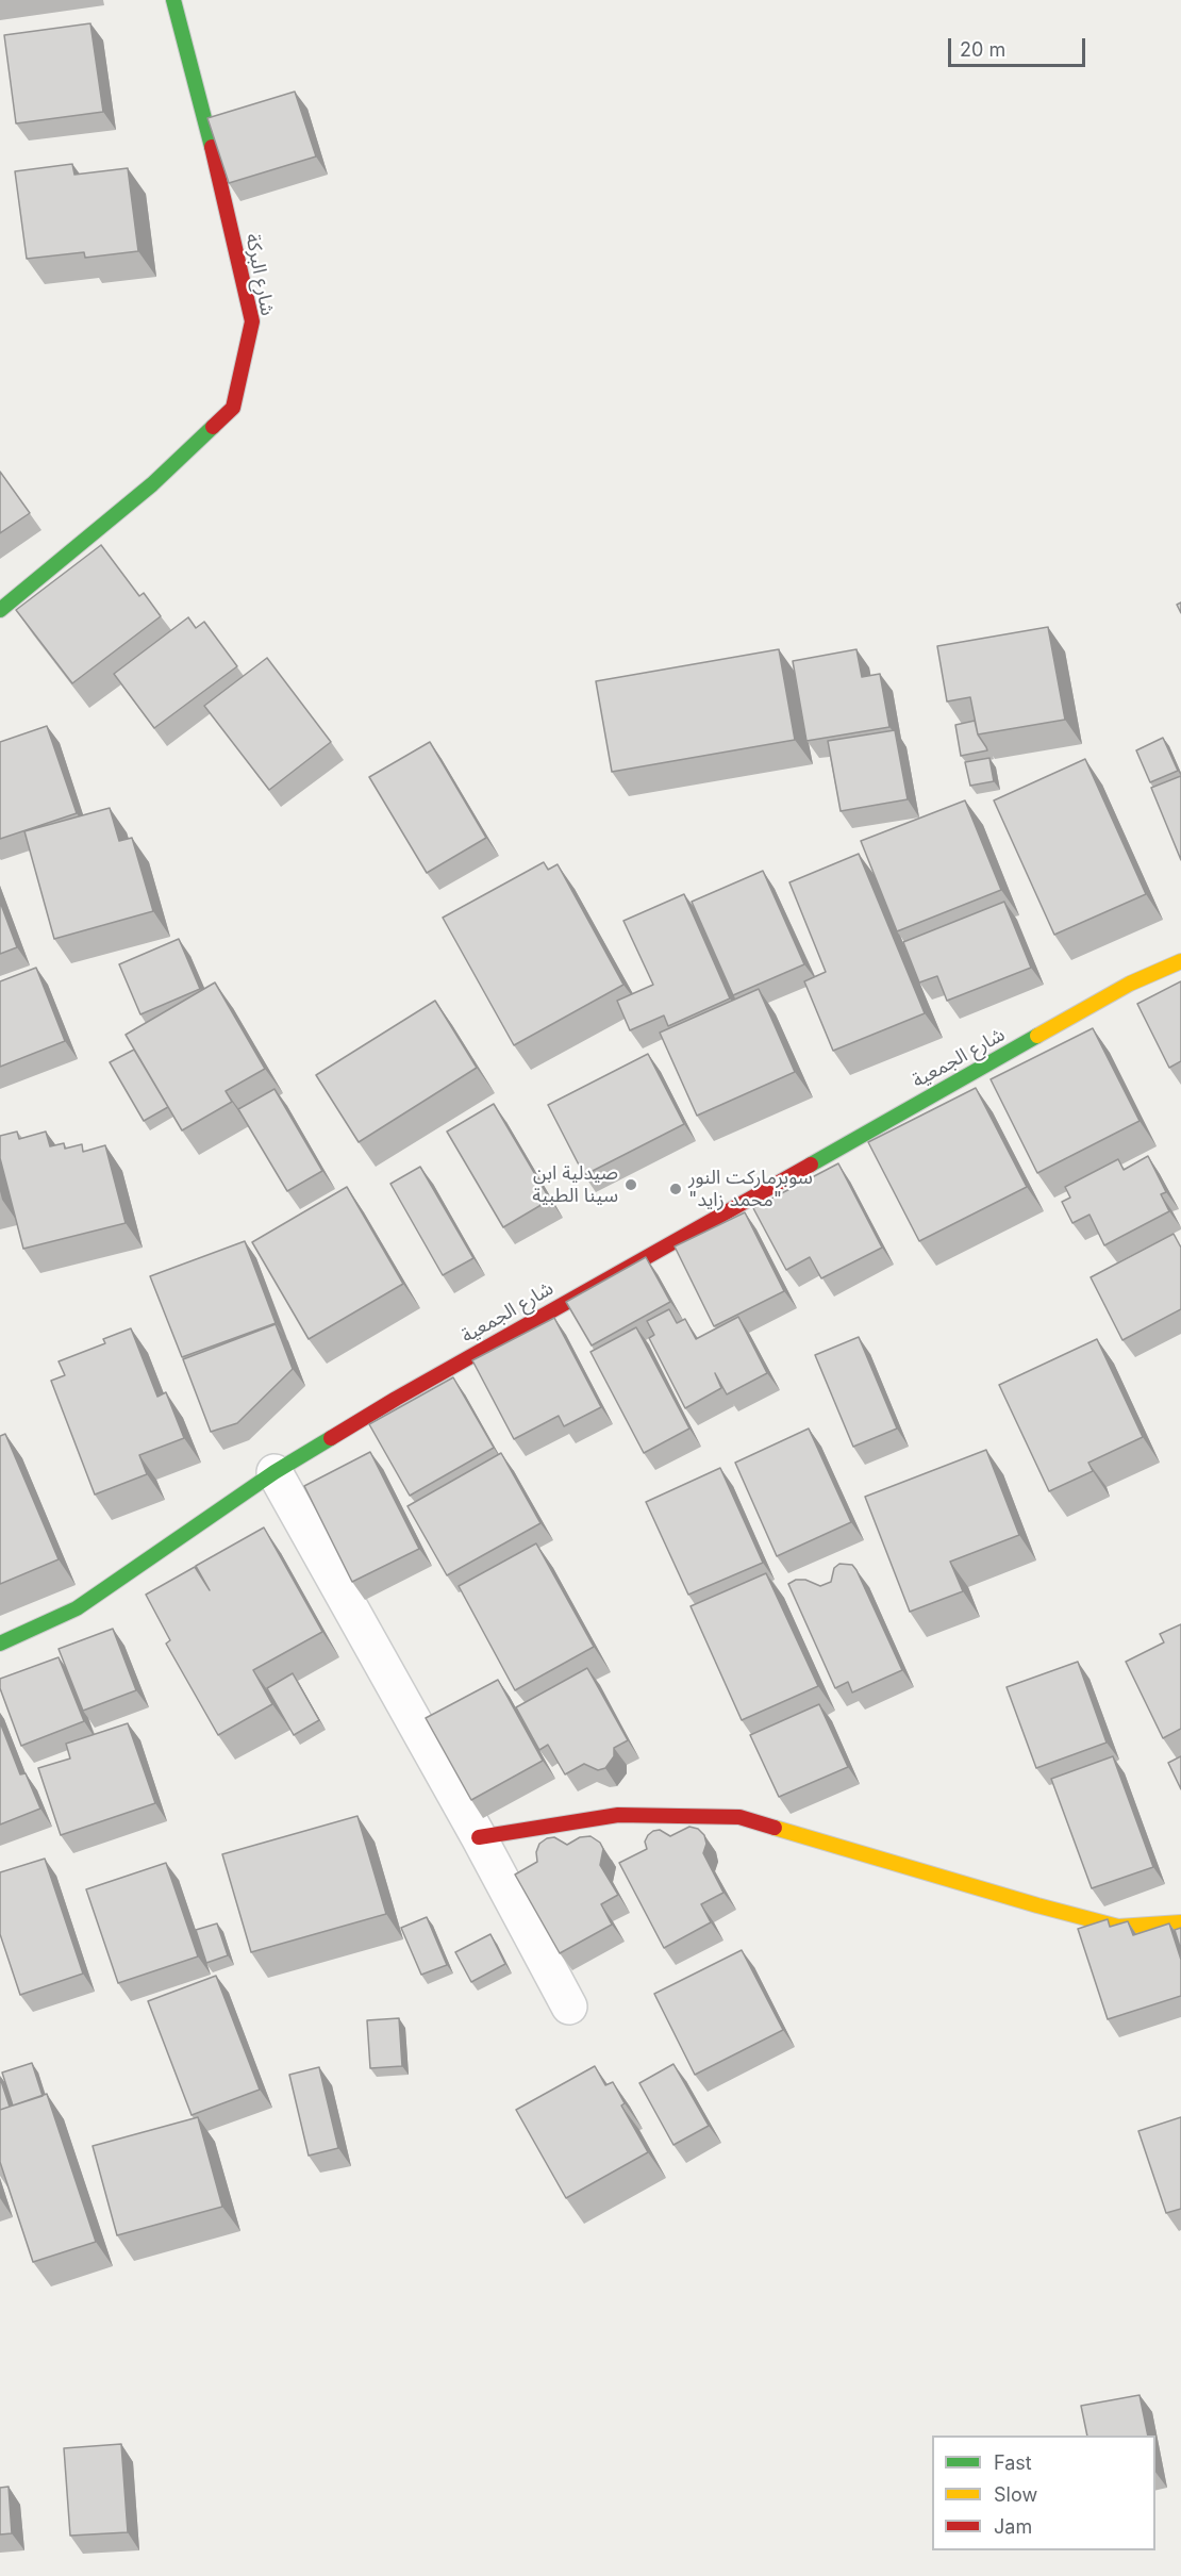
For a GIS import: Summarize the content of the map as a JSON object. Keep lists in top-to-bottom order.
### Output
{
  "streets": {
    "street": ["شارع البركة", "شارع الجمعية"]
  },
  "places": ["صيدلية ابن سينا الطبية", "سوبرماركت النور \"محمد زايد\""],
  "legend": ["Fast", "Slow", "Jam"],
  "scale_bar": "20 m"
}
